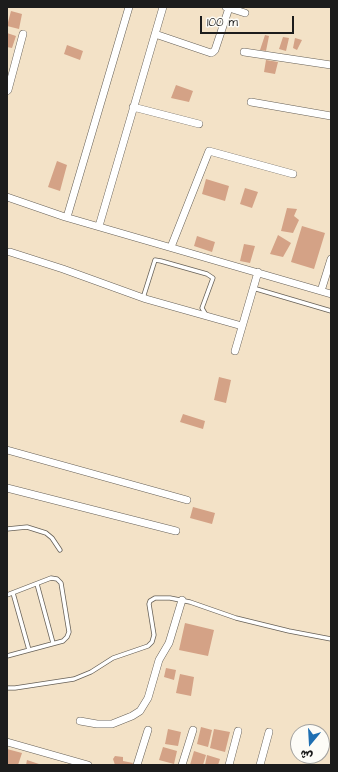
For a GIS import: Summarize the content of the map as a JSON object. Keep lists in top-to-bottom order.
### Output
{
  "scale_bar": "100 m",
  "north": "bottom"
}
